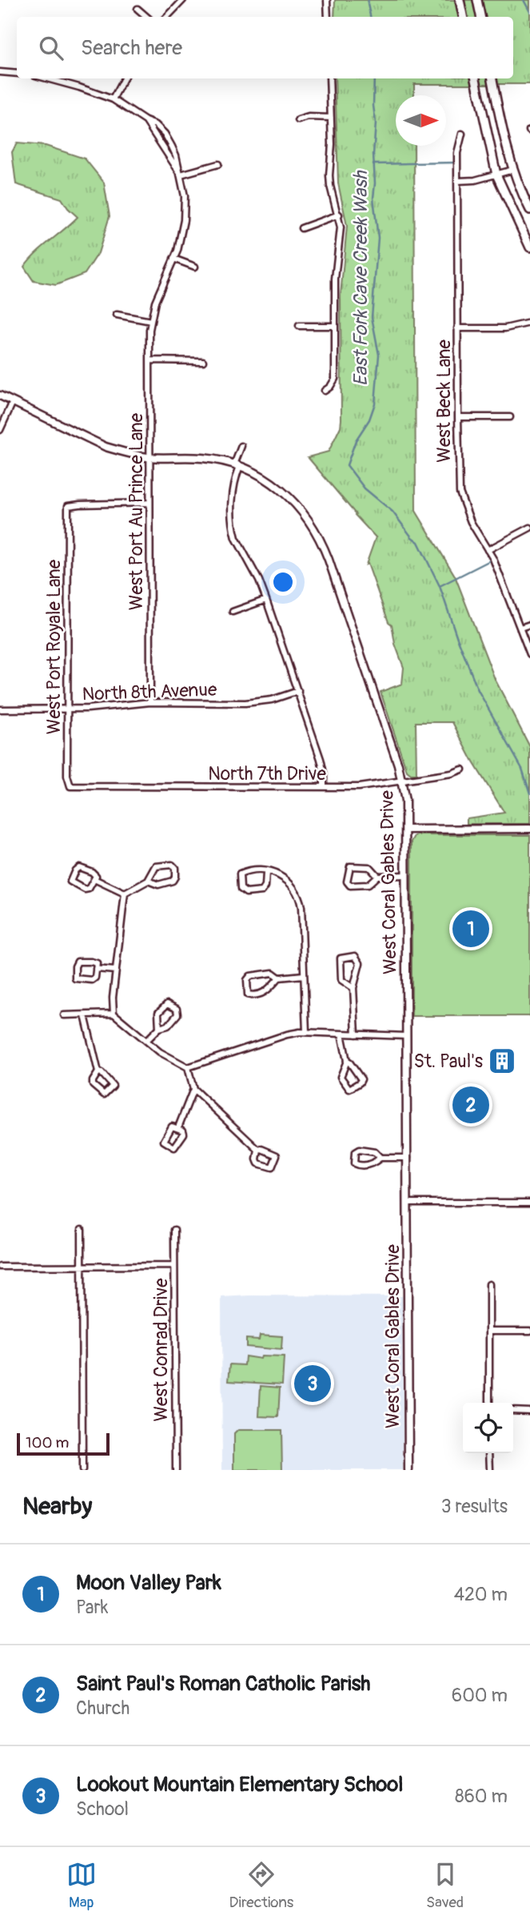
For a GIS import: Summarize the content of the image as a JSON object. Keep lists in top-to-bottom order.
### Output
{
  "streets": {
    "street": [
      "West Beck Lane",
      "West Port Au Prince Lane",
      "West Port Royale Lane",
      "North 8th Avenue",
      "North 7th Drive",
      "West Coral Gables Drive",
      "West Conrad Drive"
    ]
  },
  "crossings": [
    ["West Port Au Prince Lane", "West Port Royale Lane"],
    ["West Port Au Prince Lane", "North 8th Avenue"],
    ["West Port Au Prince Lane", "West Coral Gables Drive"],
    ["West Port Royale Lane", "North 8th Avenue"],
    ["West Port Royale Lane", "North 7th Drive"],
    ["North 7th Drive", "West Coral Gables Drive"]
  ],
  "water": ["East Fork Cave Creek Wash"],
  "places": {
    "building": ["St. Paul's"]
  },
  "scale_bar": "100 m",
  "north": "right",
  "page": {
    "search": "Search here",
    "pins": ["1", "2", "3"],
    "scale": "100 m",
    "heading": ["Nearby", "3 results"],
    "list": [
      {
        "mark": "1",
        "name": "Moon Valley Park",
        "note": "Park",
        "value": "420 m"
      },
      {
        "mark": "2",
        "name": "Saint Paul's Roman Catholic Parish",
        "note": "Church",
        "value": "600 m"
      },
      {
        "mark": "3",
        "name": "Lookout Mountain Elementary School",
        "note": "School",
        "value": "860 m"
      }
    ],
    "nav": ["Map", "Directions", "Saved"]
  }
}
